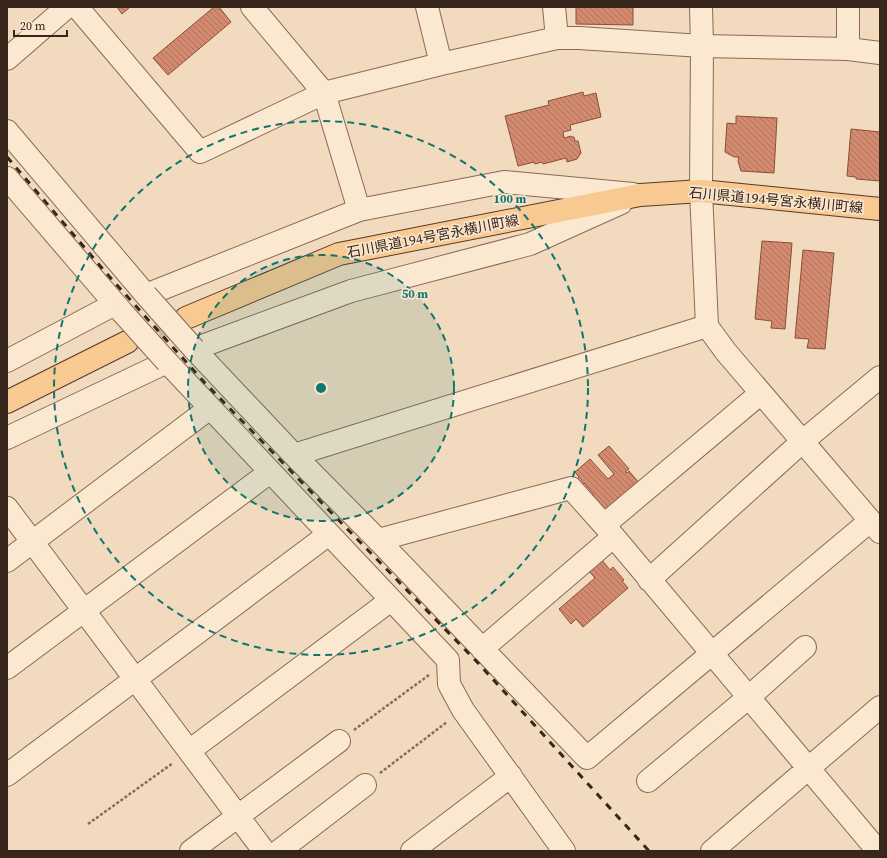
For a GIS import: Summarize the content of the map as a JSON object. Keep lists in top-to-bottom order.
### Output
{
  "streets": {
    "main road": ["石川県道194号宮永横川町線"]
  },
  "scale_bar": "20 m",
  "rings": ["100 m", "50 m"]
}
